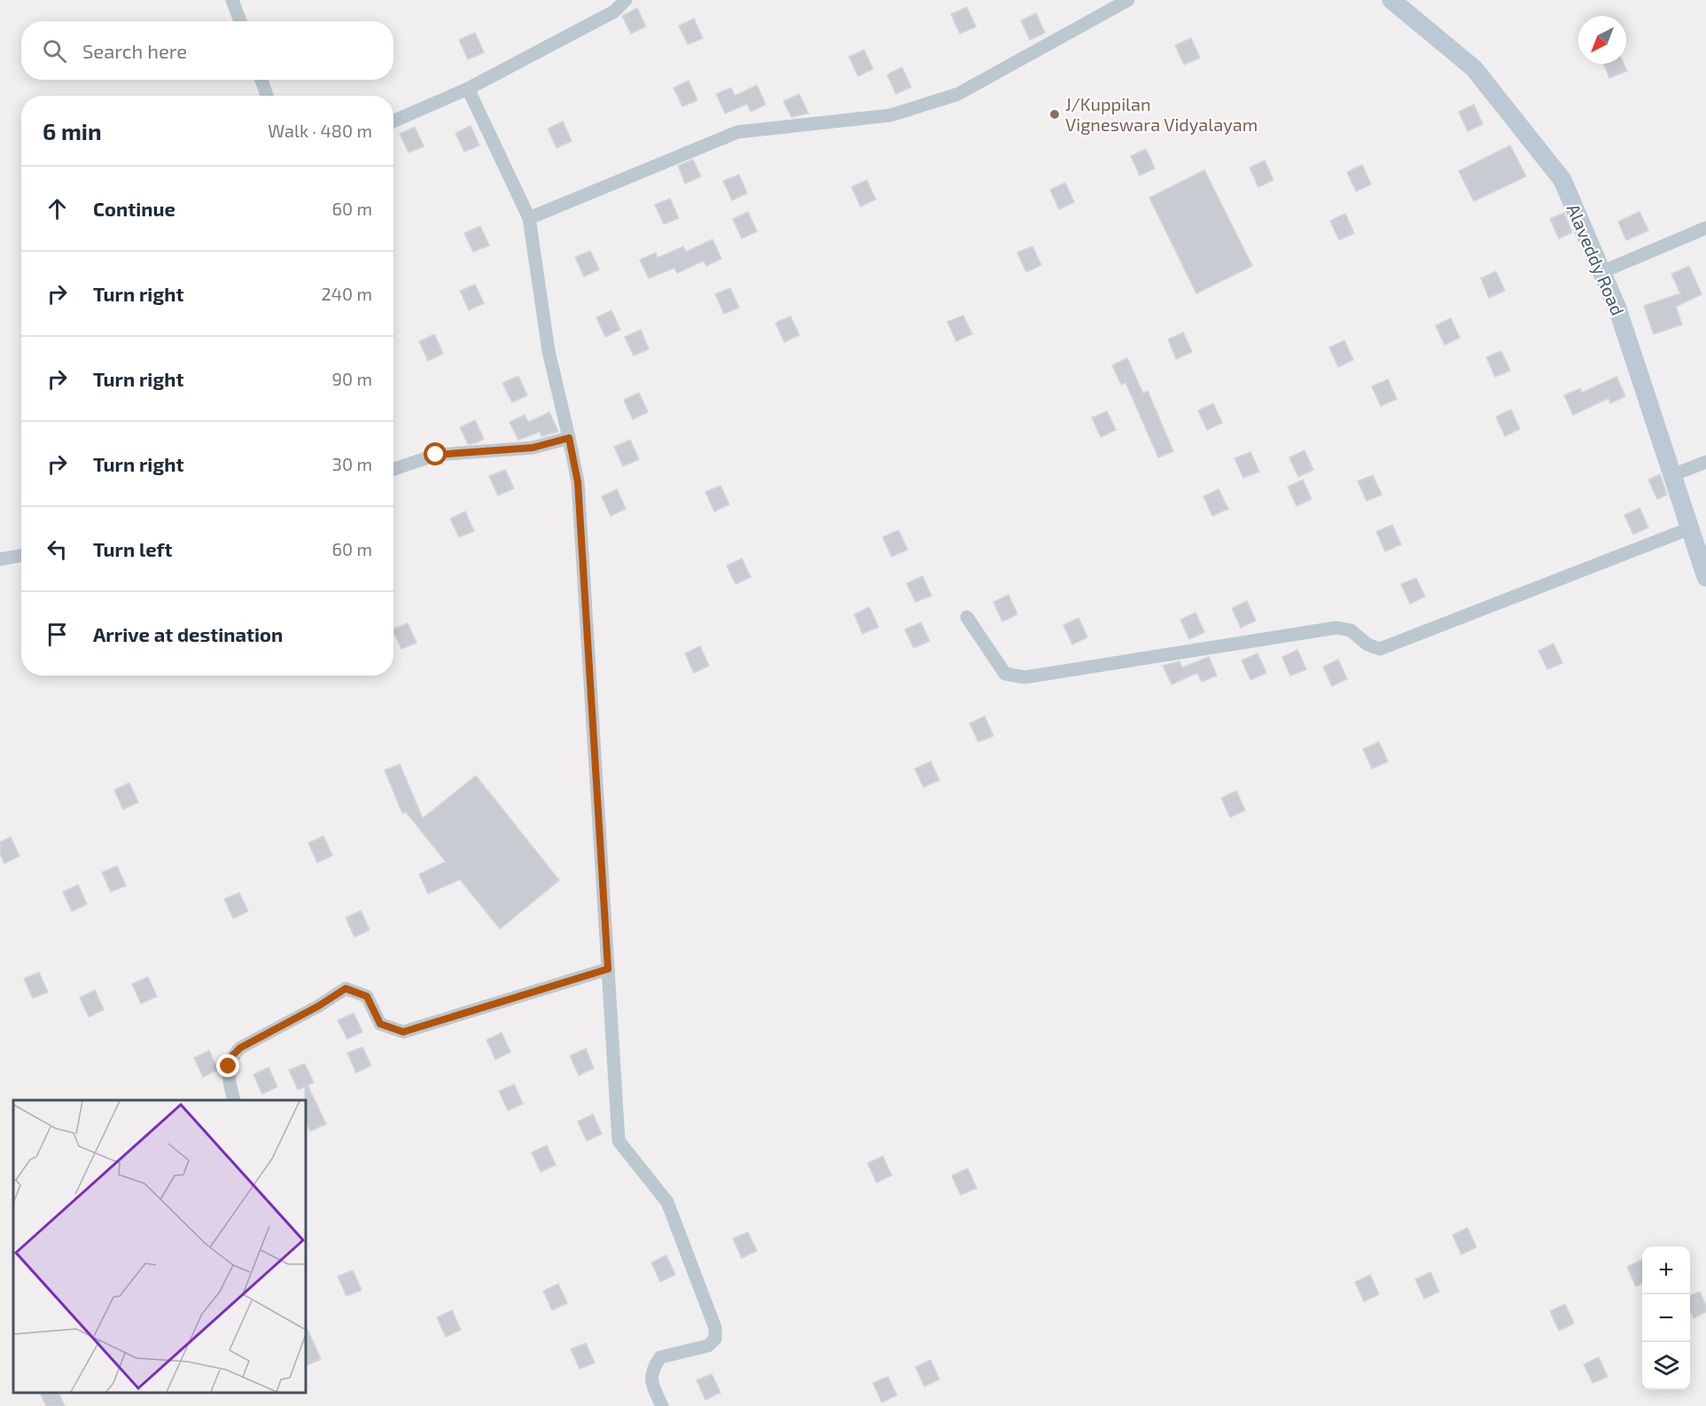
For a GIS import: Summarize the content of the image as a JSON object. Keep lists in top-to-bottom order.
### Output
{
  "streets": {
    "street": ["Alaveddy Road"]
  },
  "places": ["J/Kuppilan Vigneswara Vidyalayam"],
  "north": "bottom left",
  "page": {
    "search": "Search here",
    "heading": ["6 min", "Walk · 480 m"],
    "list": [
      ["Continue", "60 m"],
      ["Turn right", "240 m"],
      ["Turn right", "90 m"],
      ["Turn right", "30 m"],
      ["Turn left", "60 m"],
      "Arrive at destination"
    ],
    "map_buttons": ["+", "−"]
  }
}
